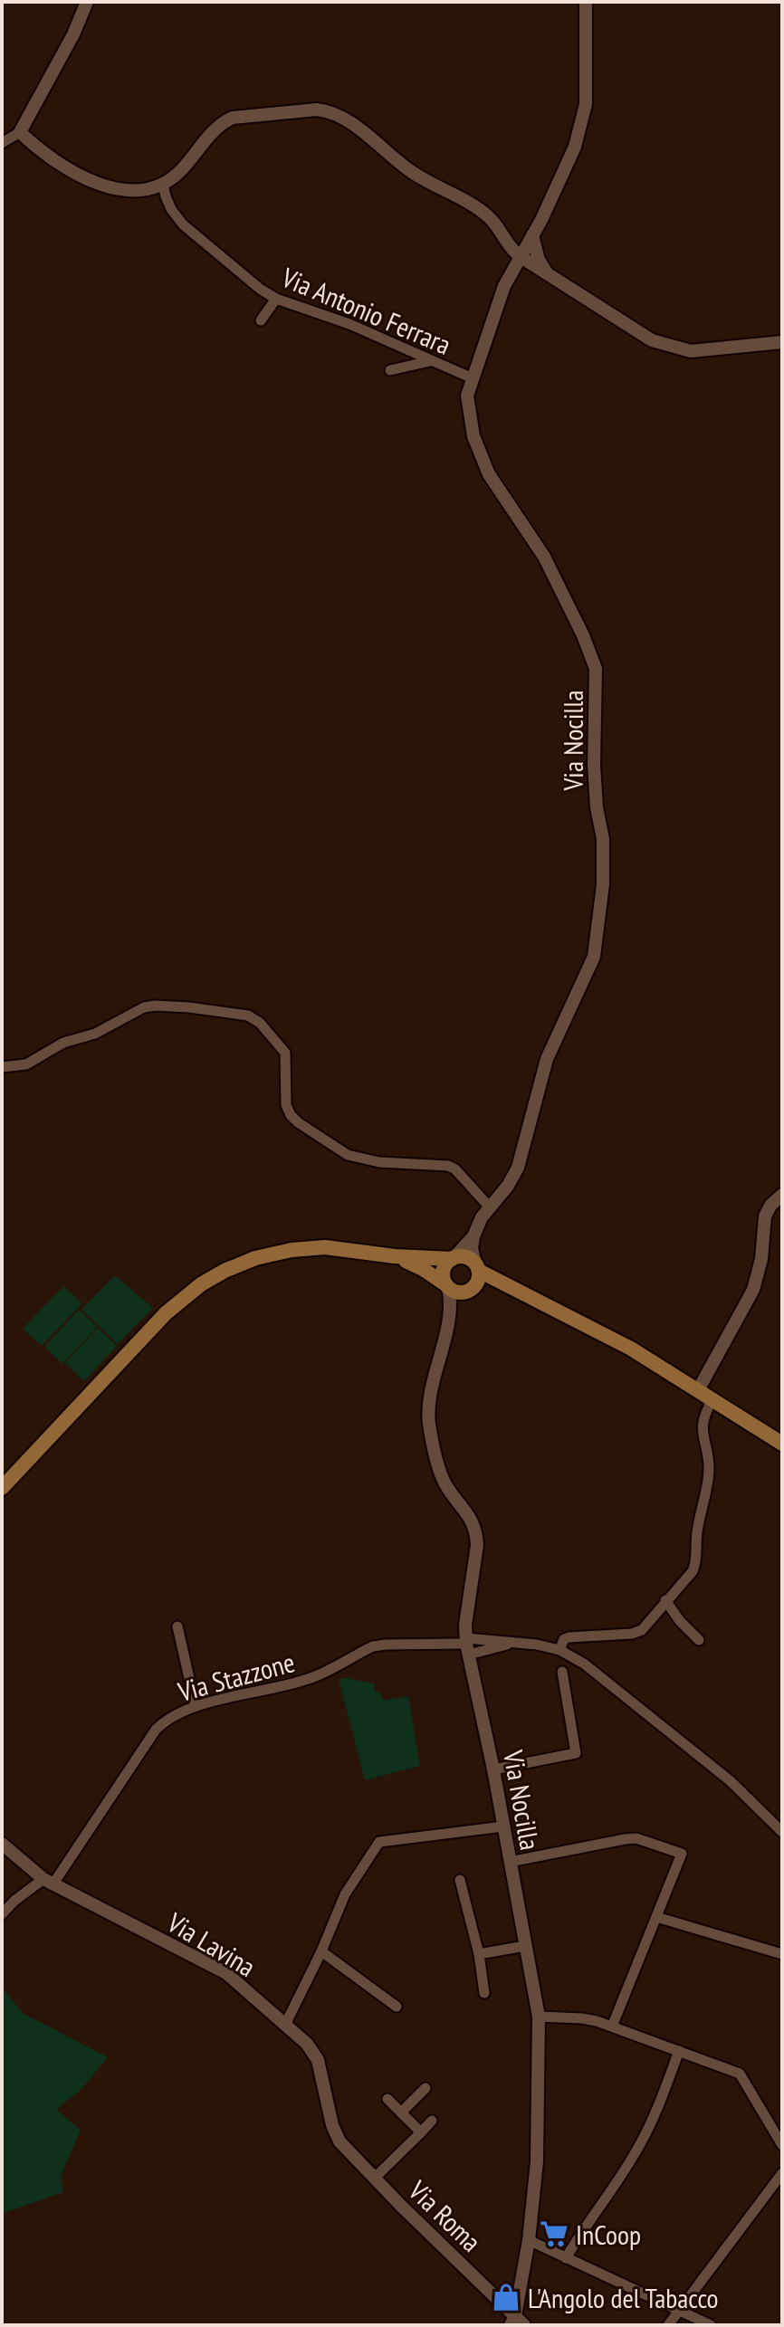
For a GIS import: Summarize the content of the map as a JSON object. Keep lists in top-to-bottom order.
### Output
{
  "streets": {
    "street": [
      "Via Antonio Ferrara",
      "Via Nocilla",
      "Via Stazzone",
      "Via Lavina",
      "Via Roma"
    ]
  },
  "crossings": [
    ["Via Antonio Ferrara", "Via Nocilla"],
    ["Via Nocilla", "Via Stazzone"],
    ["Via Nocilla", "Via Roma"],
    ["Via Stazzone", "Via Lavina"],
    ["Via Lavina", "Via Roma"]
  ],
  "places": {
    "supermarket": ["InCoop"],
    "shop": ["L'Angolo del Tabacco"]
  }
}
